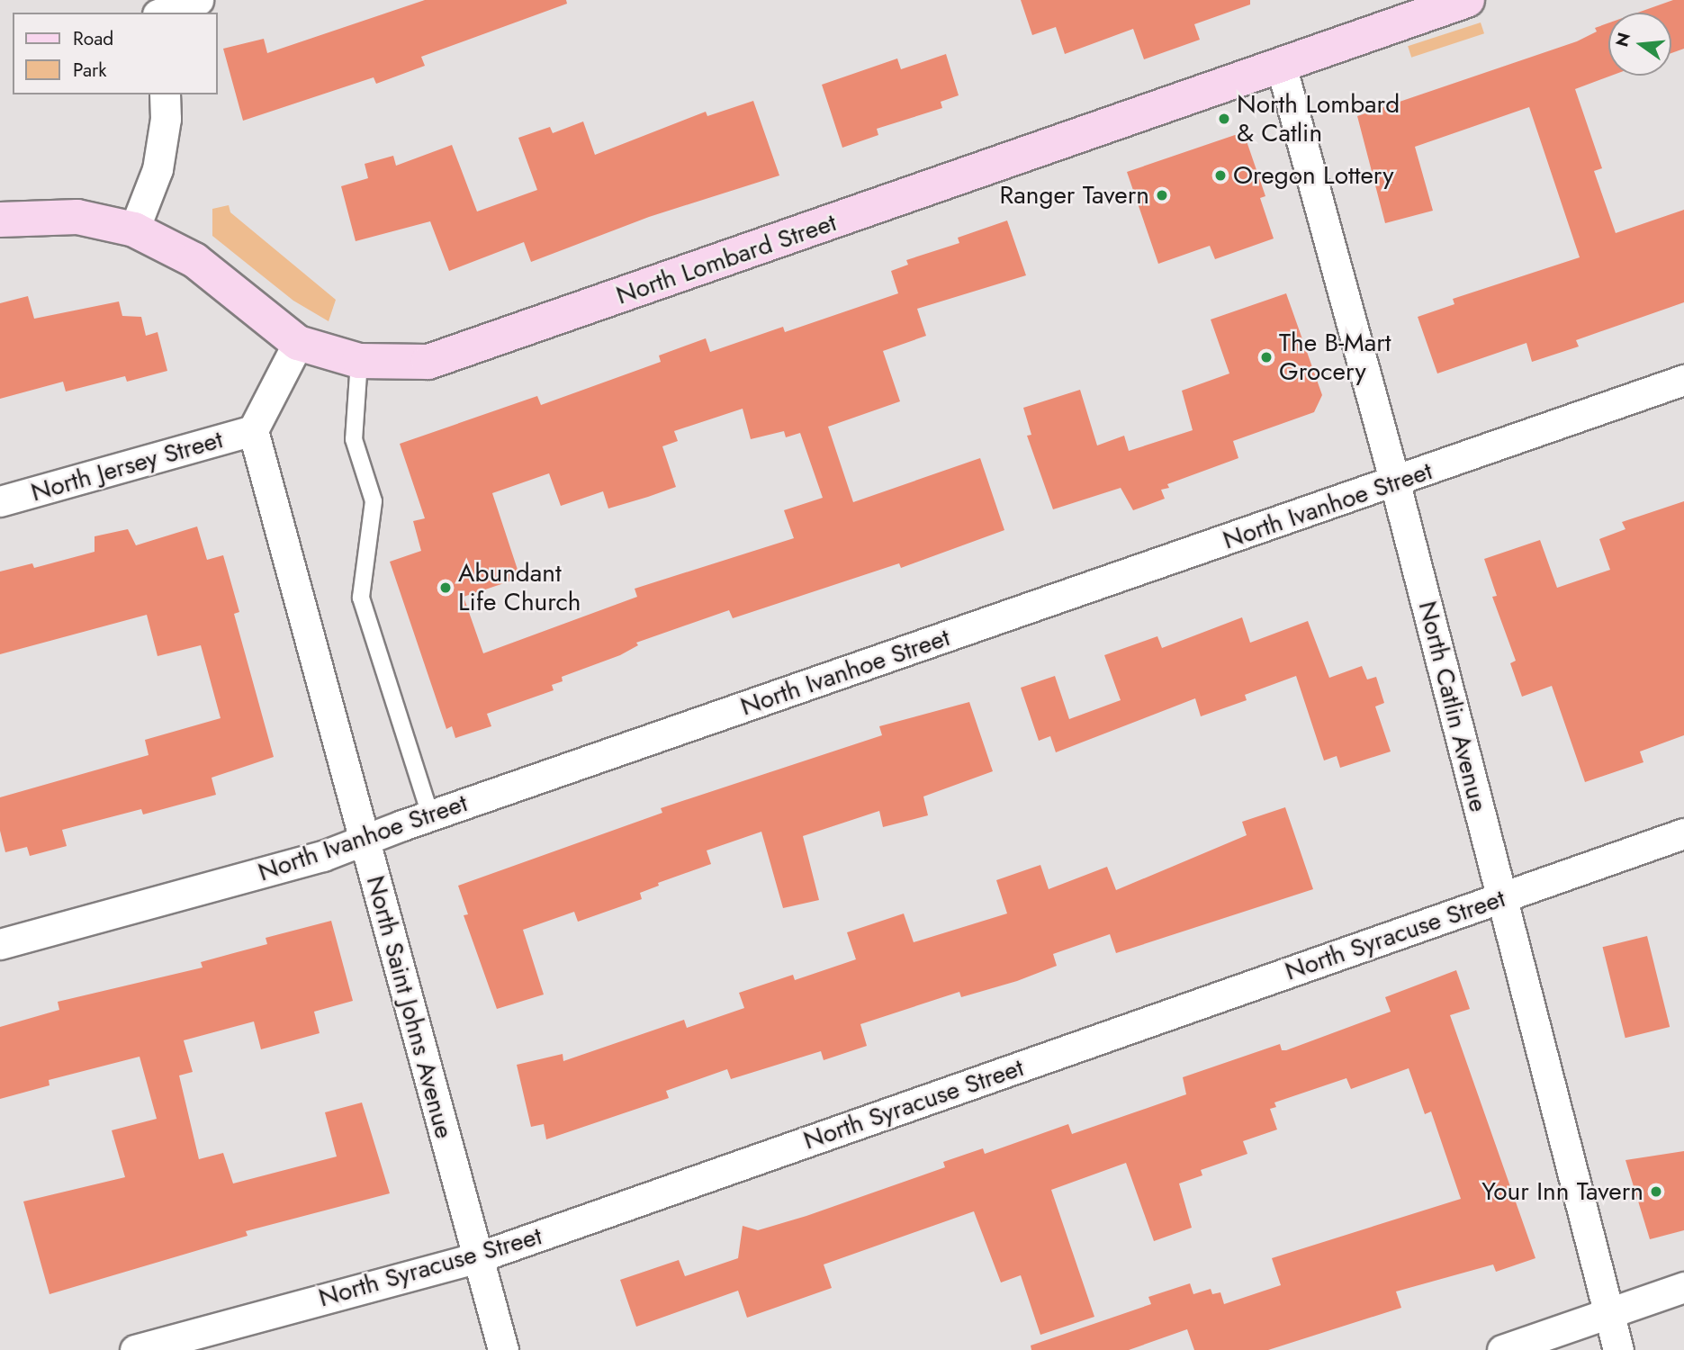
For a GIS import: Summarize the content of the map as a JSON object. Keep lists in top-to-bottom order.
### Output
{
  "streets": {
    "main road": ["North Lombard Street"],
    "street": [
      "North Jersey Street",
      "North Ivanhoe Street",
      "North Catlin Avenue",
      "North Syracuse Street",
      "North Saint Johns Avenue"
    ]
  },
  "crossings": [
    ["North Lombard Street", "North Catlin Avenue"],
    ["North Jersey Street", "North Saint Johns Avenue"],
    ["North Ivanhoe Street", "North Catlin Avenue"],
    ["North Ivanhoe Street", "North Saint Johns Avenue"],
    ["North Catlin Avenue", "North Syracuse Street"],
    ["North Syracuse Street", "North Saint Johns Avenue"]
  ],
  "places": [
    "North Lombard & Catlin",
    "Oregon Lottery",
    "Ranger Tavern",
    "The B-Mart Grocery",
    "Abundant Life Church",
    "Your Inn Tavern"
  ],
  "legend": ["Road", "Park"],
  "north": "left"
}
